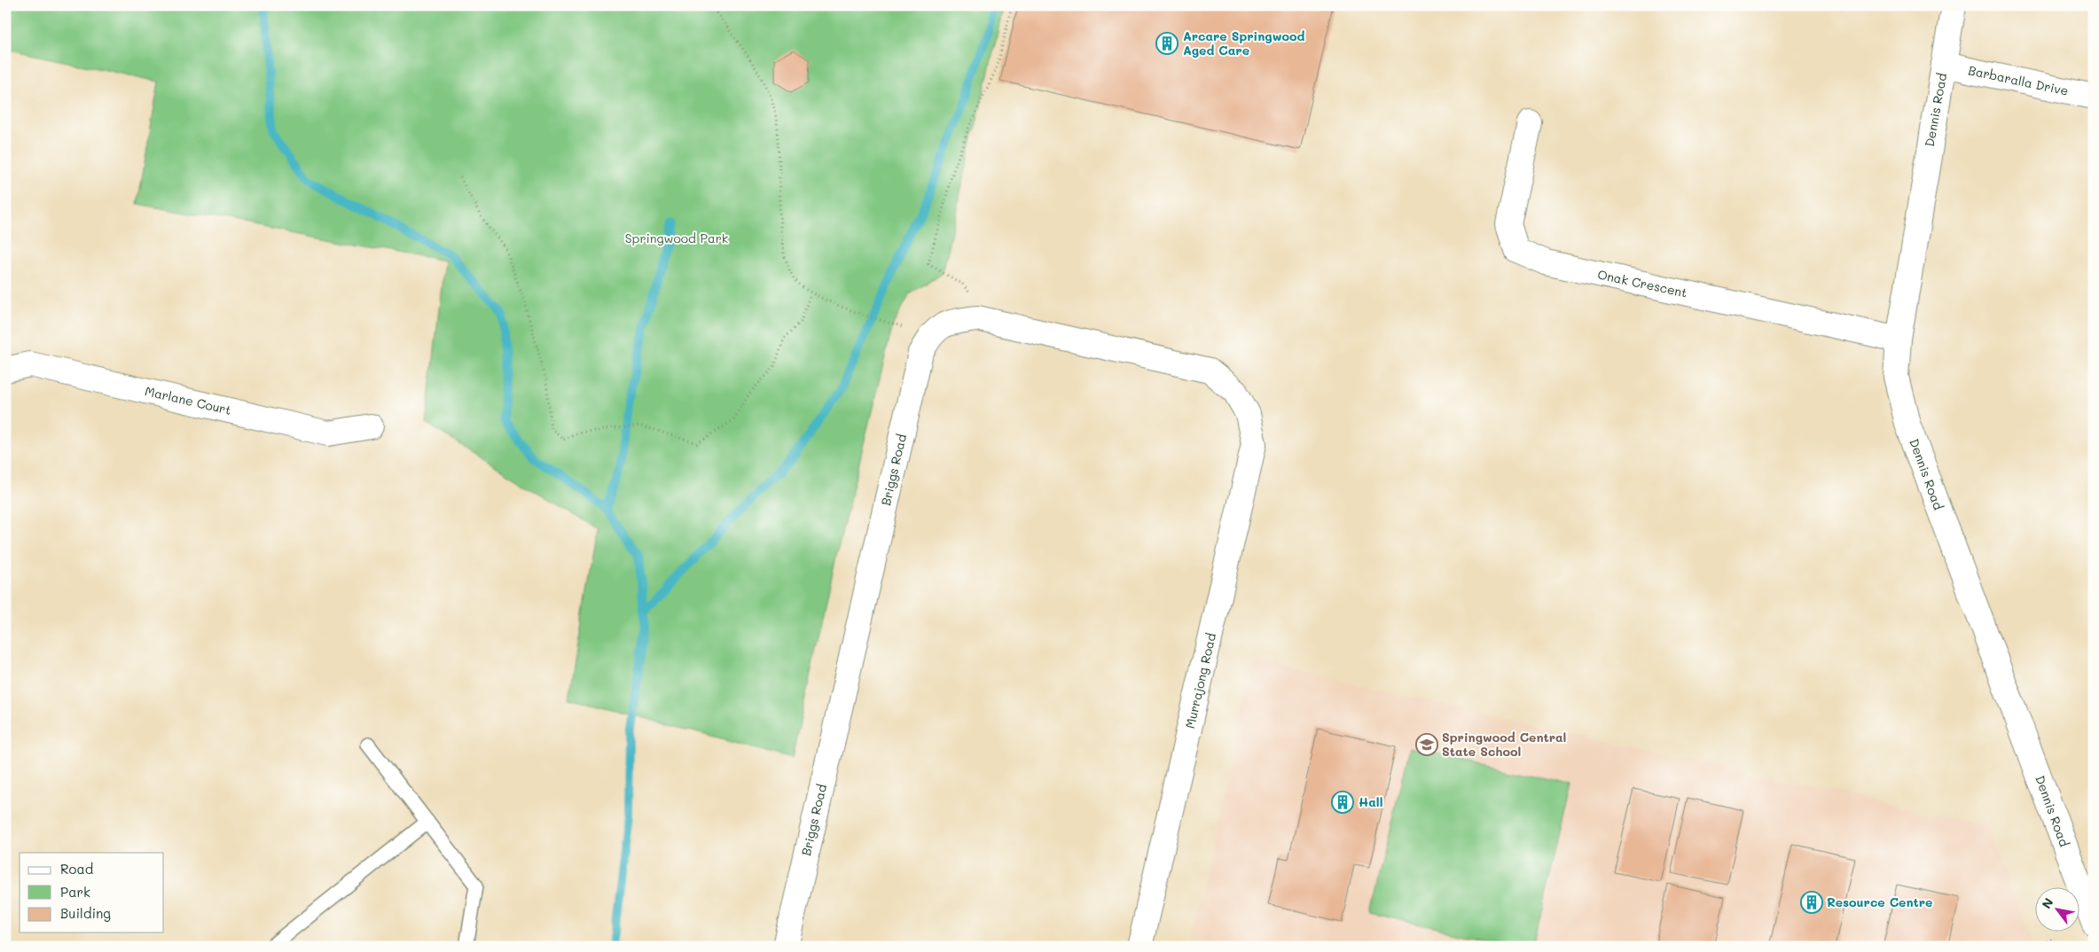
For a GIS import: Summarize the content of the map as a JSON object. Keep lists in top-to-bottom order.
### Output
{
  "streets": {
    "street": [
      "Barbaralla Drive",
      "Dennis Road",
      "Onak Crescent",
      "Marlane Court",
      "Briggs Road",
      "Murrajong Road"
    ]
  },
  "crossings": [
    ["Barbaralla Drive", "Dennis Road"],
    ["Dennis Road", "Onak Crescent"],
    ["Briggs Road", "Murrajong Road"]
  ],
  "parks": ["Springwood Park"],
  "places": {
    "building": ["Arcare Springwood Aged Care", "Hall", "Resource Centre"],
    "school or university": ["Springwood Central State School"]
  },
  "legend": ["Road", "Park", "Building"],
  "north": "top left"
}
